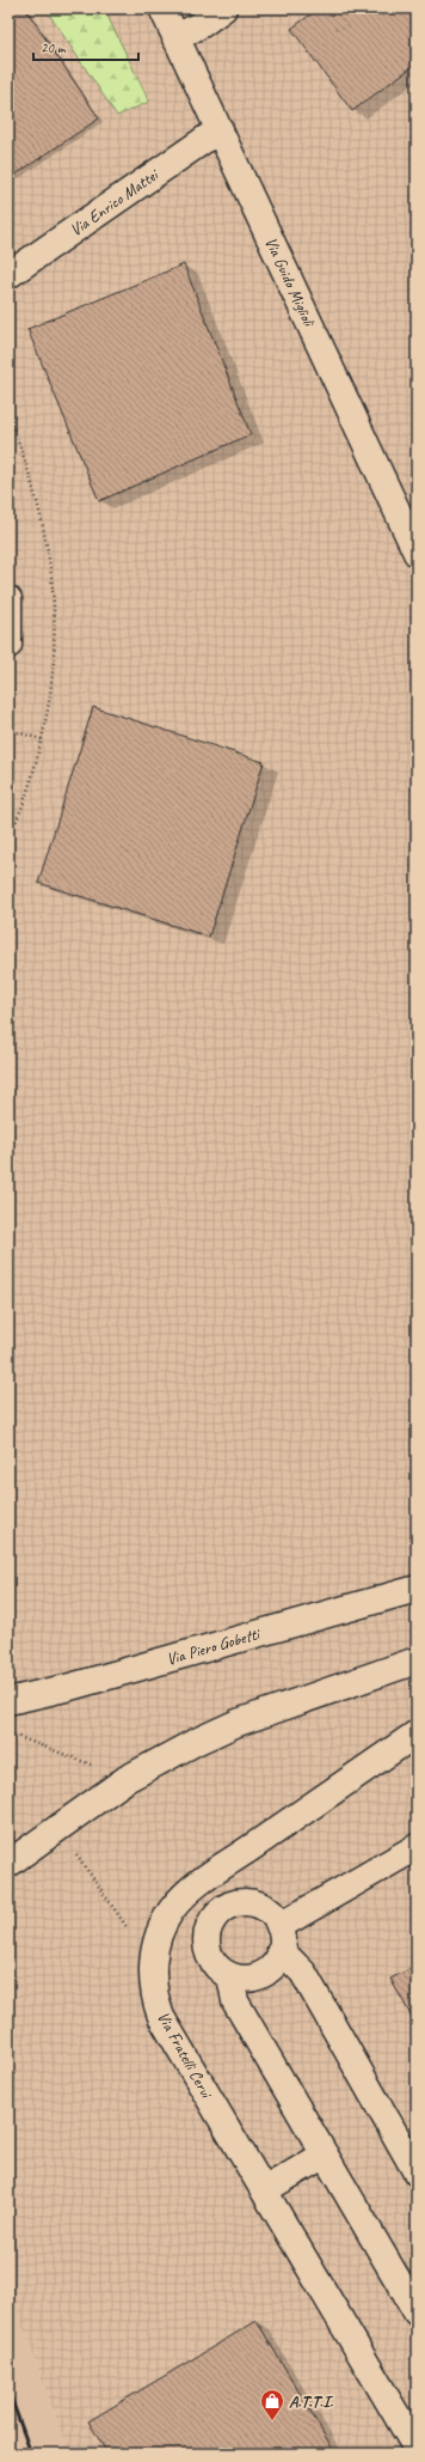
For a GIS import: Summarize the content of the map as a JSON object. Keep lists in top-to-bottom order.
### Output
{
  "streets": {
    "street": [
      "Via Enrico Mattei",
      "Via Guido Miglioli",
      "Via Piero Gobetti",
      "Via Fratelli Cervi"
    ]
  },
  "crossings": [
    ["Via Enrico Mattei", "Via Guido Miglioli"]
  ],
  "places": {
    "shop": ["A.T.T.I."]
  },
  "scale_bar": "20 m"
}
